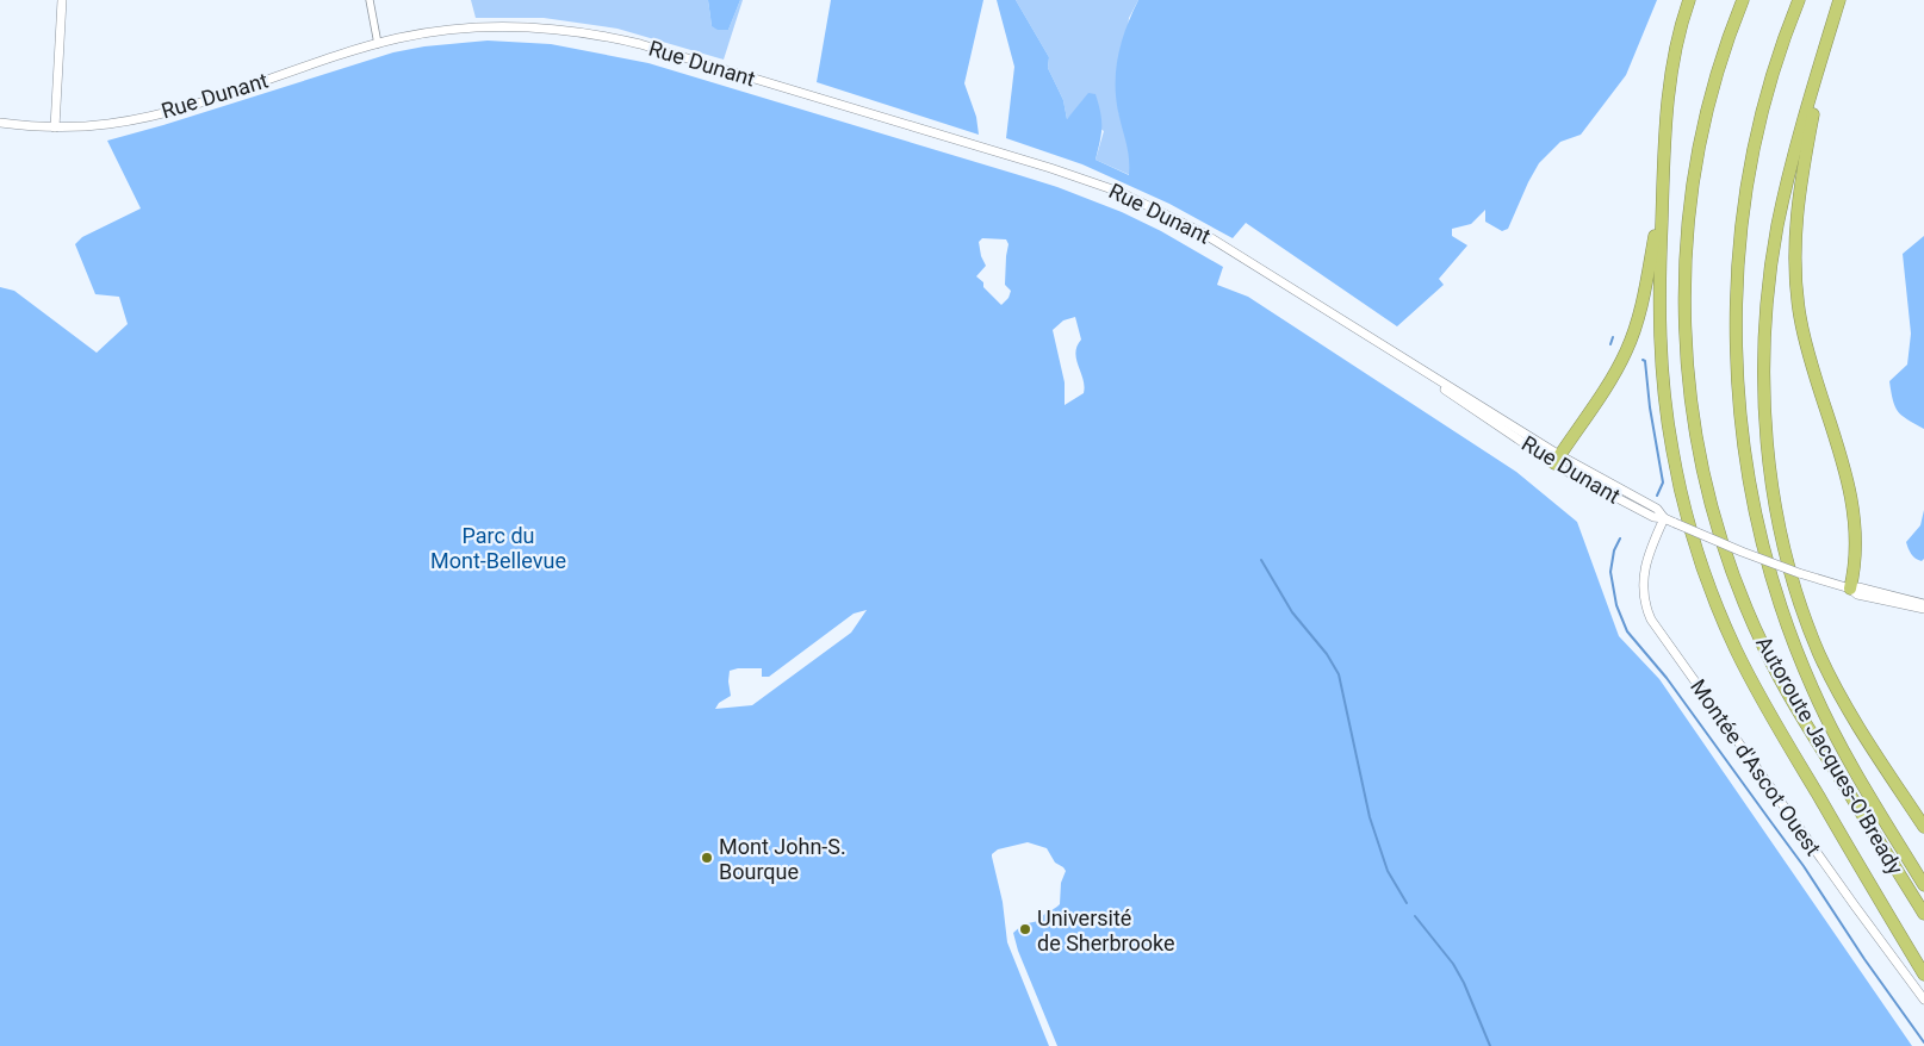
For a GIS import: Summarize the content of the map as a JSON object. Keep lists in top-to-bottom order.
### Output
{
  "streets": {
    "highway": ["Autoroute Jacques-O'Bready"],
    "street": ["Rue Dunant", "Montée d'Ascot Ouest"]
  },
  "crossings": [
    ["Rue Dunant", "Montée d'Ascot Ouest"]
  ],
  "parks": ["Parc du Mont-Bellevue"],
  "places": ["Mont John-S. Bourque", "Université de Sherbrooke"]
}
